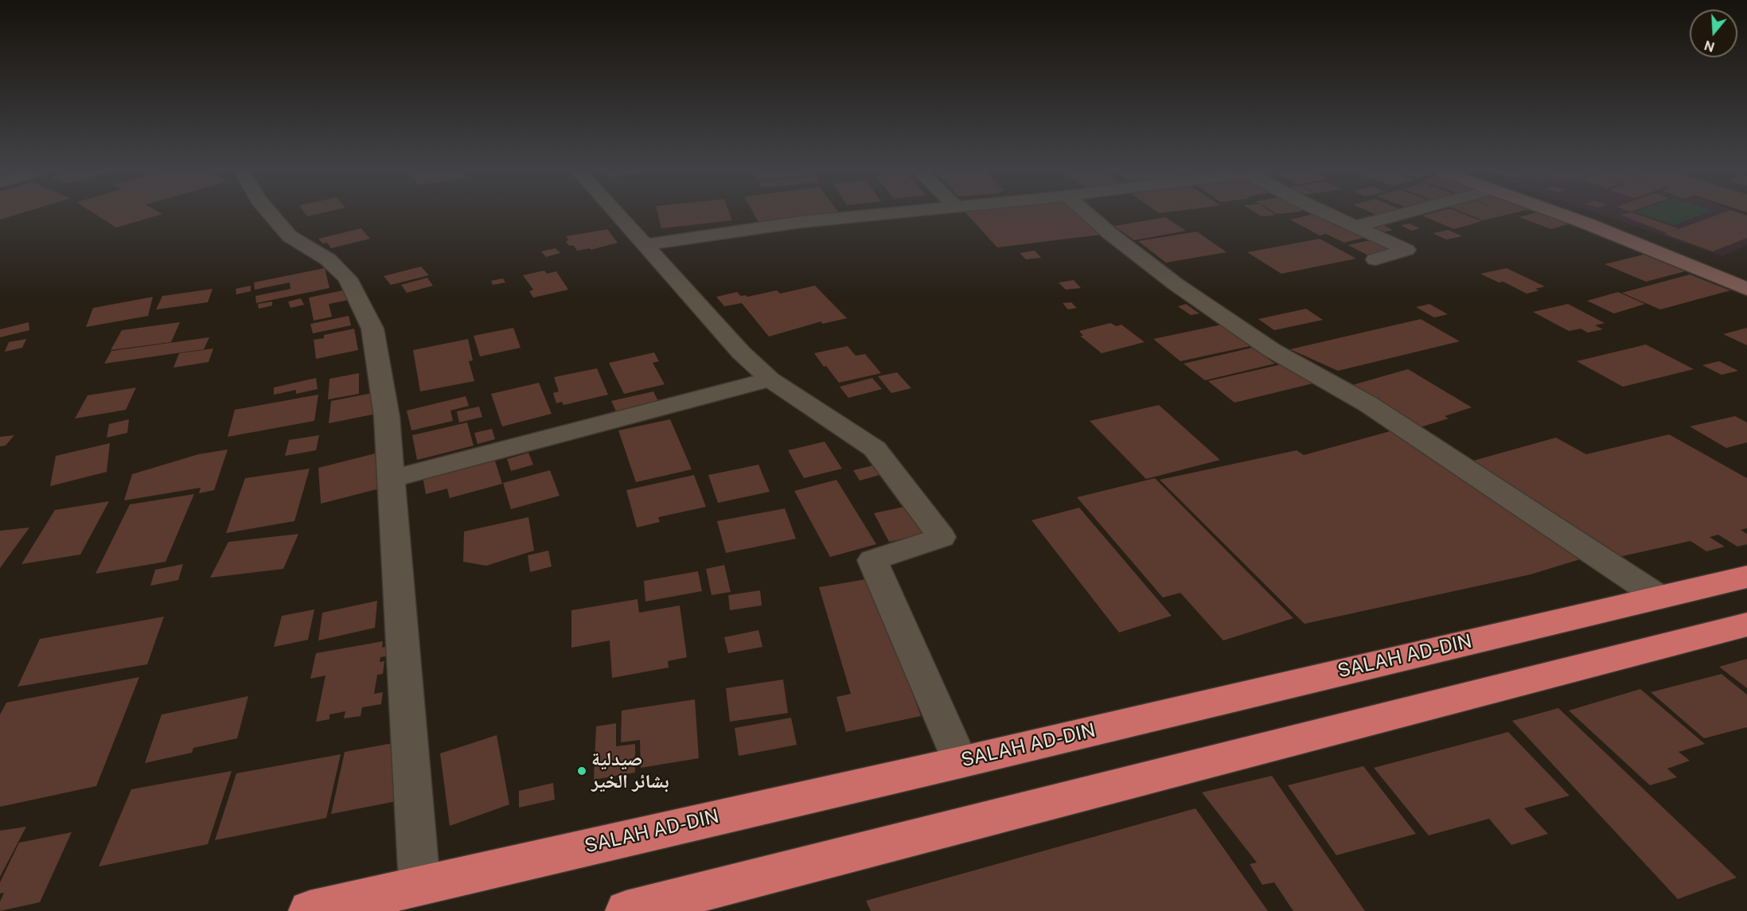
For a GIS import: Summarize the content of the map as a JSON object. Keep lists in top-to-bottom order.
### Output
{
  "streets": {
    "highway": ["SALAH AD-DIN"]
  },
  "places": ["صيدلية بشائر الخير"],
  "north": "bottom"
}
